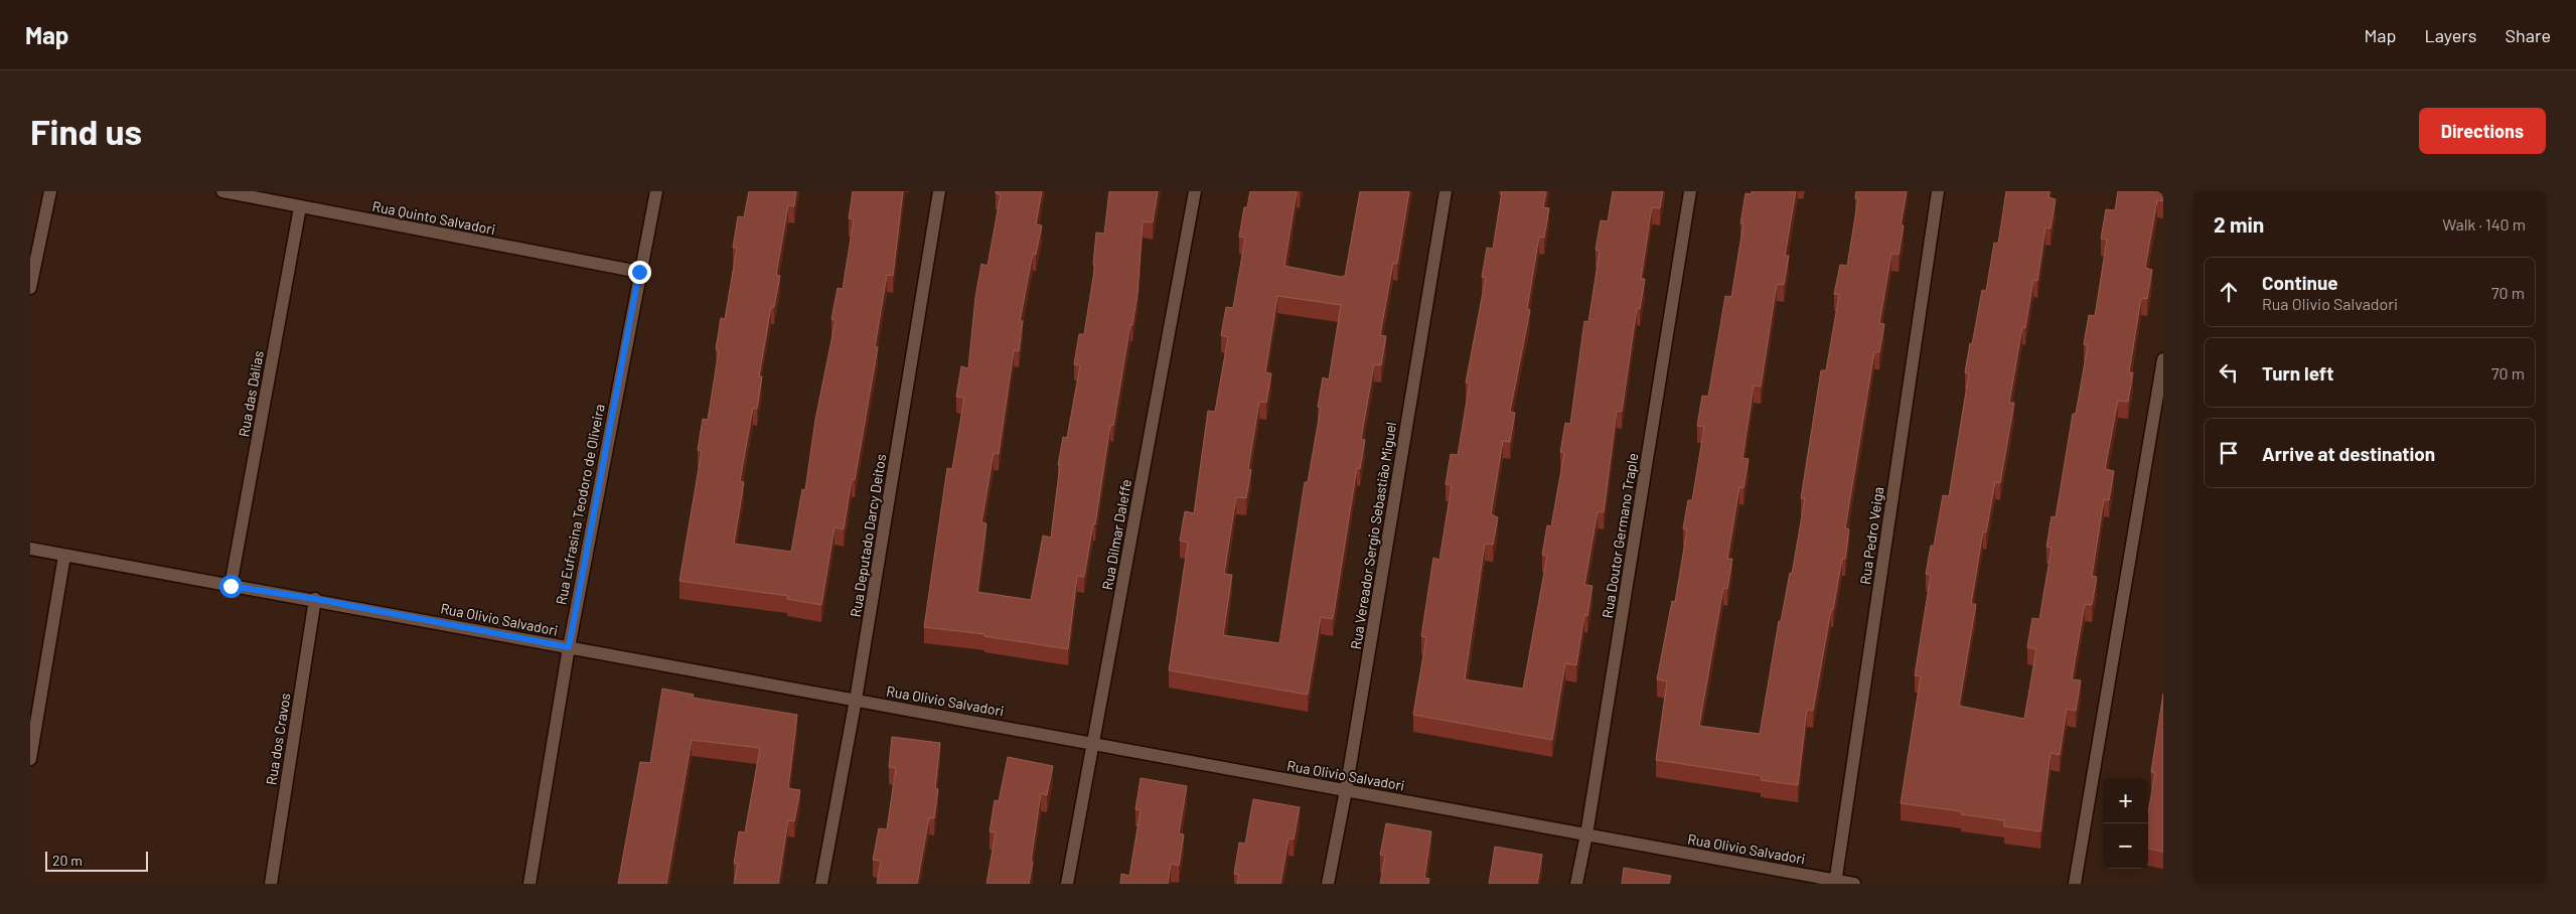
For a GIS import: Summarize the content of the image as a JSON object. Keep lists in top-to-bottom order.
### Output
{
  "streets": {
    "street": [
      "Rua Quinto Salvadori",
      "Rua das Dálias",
      "Rua Eufrasina Teodoro de Oliveira",
      "Rua Dilmar Daleffe",
      "Rua Deputado Darcy Deitos",
      "Rua Vereador Sergio Sebastião Miguel",
      "Rua Doutor Germano Traple",
      "Rua Pedro Veiga",
      "Rua Olivio Salvadori",
      "Rua dos Cravos"
    ]
  },
  "crossings": [
    ["Rua Quinto Salvadori", "Rua das Dálias"],
    ["Rua Quinto Salvadori", "Rua Eufrasina Teodoro de Oliveira"],
    ["Rua das Dálias", "Rua Olivio Salvadori"],
    ["Rua Eufrasina Teodoro de Oliveira", "Rua Olivio Salvadori"],
    ["Rua Dilmar Daleffe", "Rua Olivio Salvadori"],
    ["Rua Deputado Darcy Deitos", "Rua Olivio Salvadori"],
    ["Rua Vereador Sergio Sebastião Miguel", "Rua Olivio Salvadori"],
    ["Rua Doutor Germano Traple", "Rua Olivio Salvadori"],
    ["Rua Pedro Veiga", "Rua Olivio Salvadori"],
    ["Rua Olivio Salvadori", "Rua dos Cravos"]
  ],
  "scale_bar": "20 m",
  "page": {
    "header": "Map",
    "nav": ["Map", "Layers", "Share"],
    "buttons": "Directions",
    "title": "Find us",
    "heading": ["2 min", "Walk · 140 m"],
    "list": [
      ["Continue", "Rua Olivio Salvadori", "70 m"],
      ["Turn left", "70 m"],
      "Arrive at destination"
    ],
    "map_buttons": ["+", "−"],
    "scale": "20 m"
  }
}
